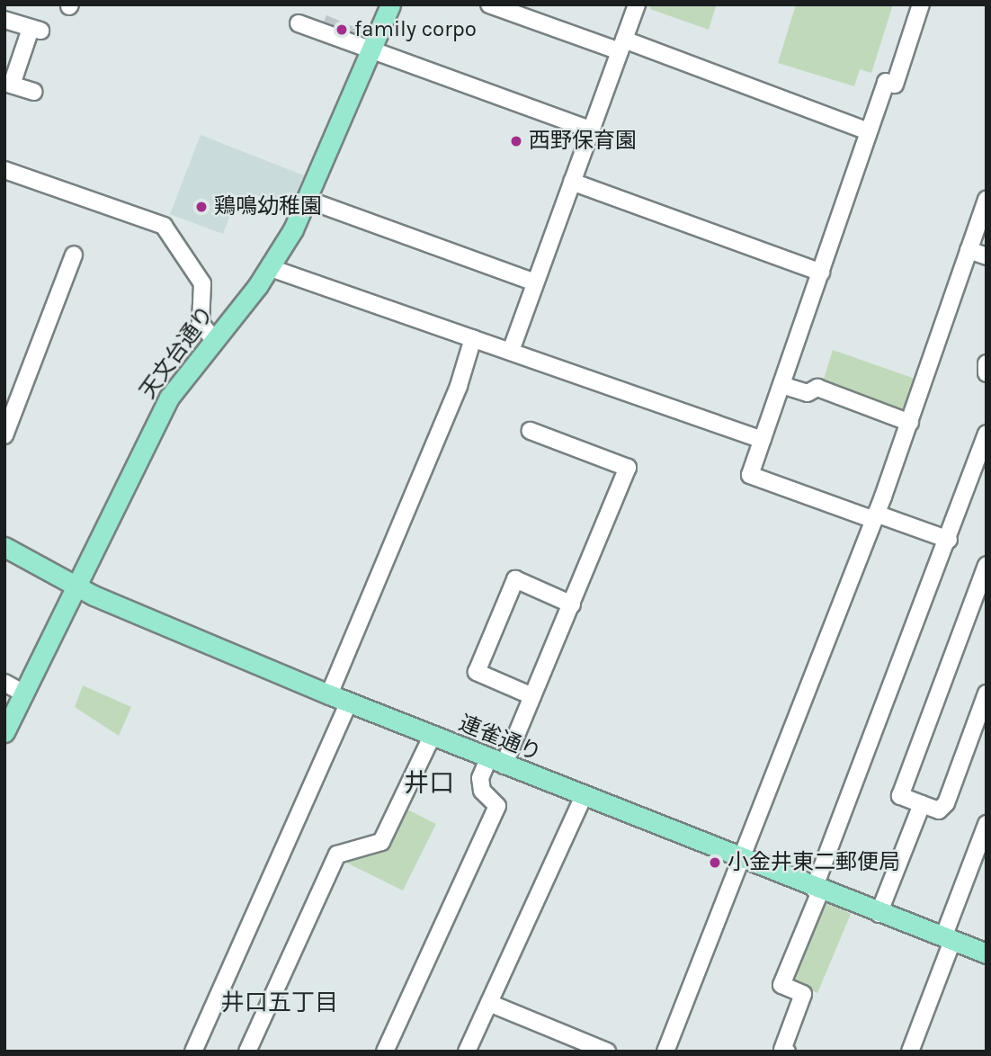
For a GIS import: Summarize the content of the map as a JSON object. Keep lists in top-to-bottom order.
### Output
{
  "streets": {
    "main road": ["天文台通り", "連雀通り"]
  },
  "crossings": [
    ["天文台通り", "連雀通り"]
  ],
  "districts": ["井口", "井口五丁目"],
  "places": [
    "family corpo",
    "西野保育園",
    "鶏鳴幼稚園",
    "小金井東二郵便局"
  ]
}
